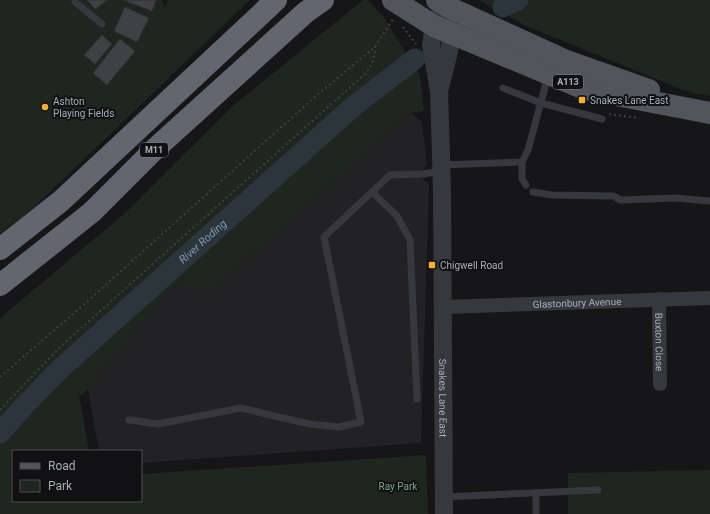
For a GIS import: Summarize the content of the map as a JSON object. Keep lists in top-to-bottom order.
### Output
{
  "streets": {
    "highway": ["M11"],
    "main road": ["A113"],
    "street": ["Glastonbury Avenue", "Buxton Close", "Snakes Lane East"]
  },
  "crossings": [
    ["A113", "Snakes Lane East"],
    ["Glastonbury Avenue", "Buxton Close"],
    ["Glastonbury Avenue", "Snakes Lane East"]
  ],
  "water": ["River Roding"],
  "parks": ["Ray Park"],
  "places": {
    "transit": ["Snakes Lane East", "Chigwell Road"],
    "other": ["Ashton Playing Fields"]
  },
  "legend": ["Road", "Park"]
}
